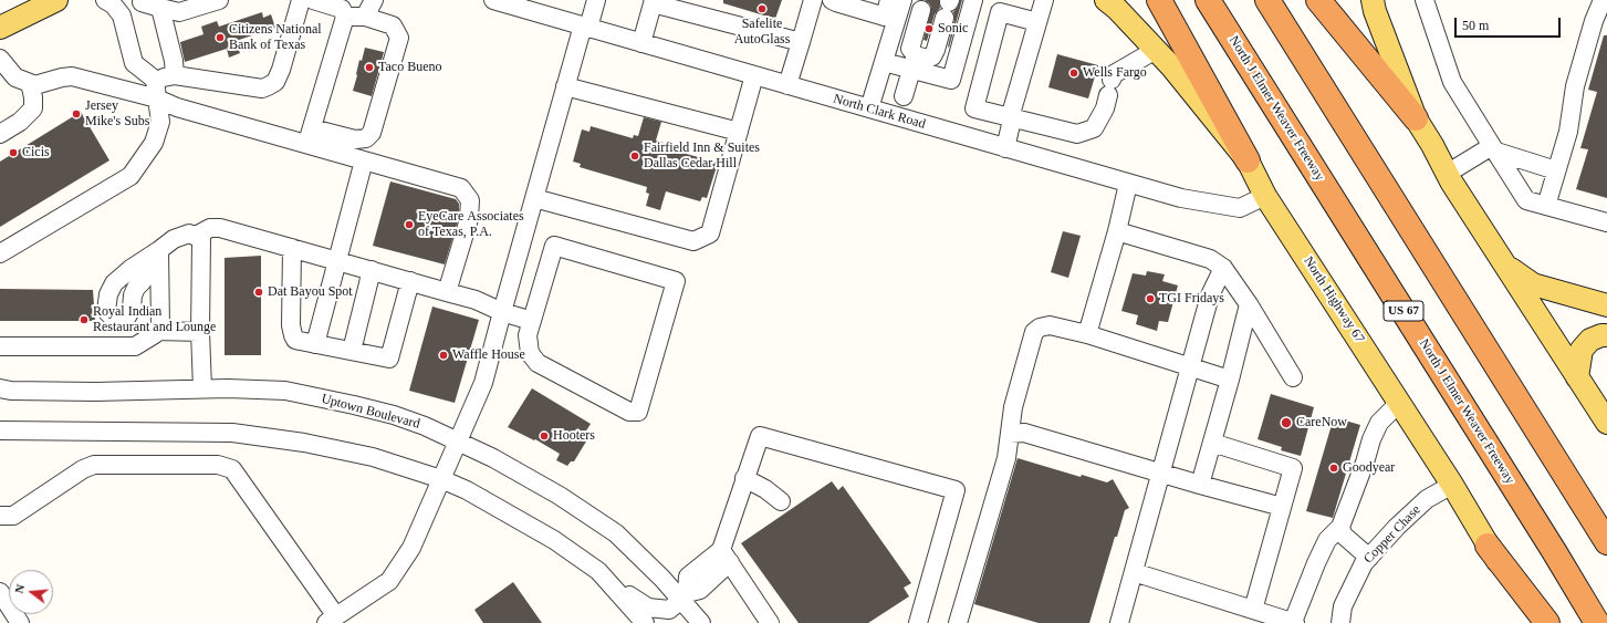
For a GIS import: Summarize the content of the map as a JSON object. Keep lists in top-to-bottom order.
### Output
{
  "streets": {
    "highway": ["North J Elmer Weaver Freeway", "US 67"],
    "main road": ["North Highway 67"],
    "street": ["North Clark Road", "Uptown Boulevard", "Copper Chase"]
  },
  "crossings": [
    ["North Clark Road", "North Highway 67"],
    ["North Highway 67", "Copper Chase"]
  ],
  "places": [
    "Safelite AutoGlass",
    "Sonic",
    "Citizens National Bank of Texas",
    "Taco Bueno",
    "Wells Fargo",
    "Jersey Mike's Subs",
    "Cicis",
    "Fairfield Inn & Suites Dallas Cedar Hill",
    "EyeCare Associates of Texas, P.A.",
    "Dat Bayou Spot",
    "TGI Fridays",
    "Royal Indian Restaurant and Lounge",
    "Waffle House",
    "CareNow",
    "Hooters",
    "Goodyear"
  ],
  "scale_bar": "50 m",
  "north": "left"
}
